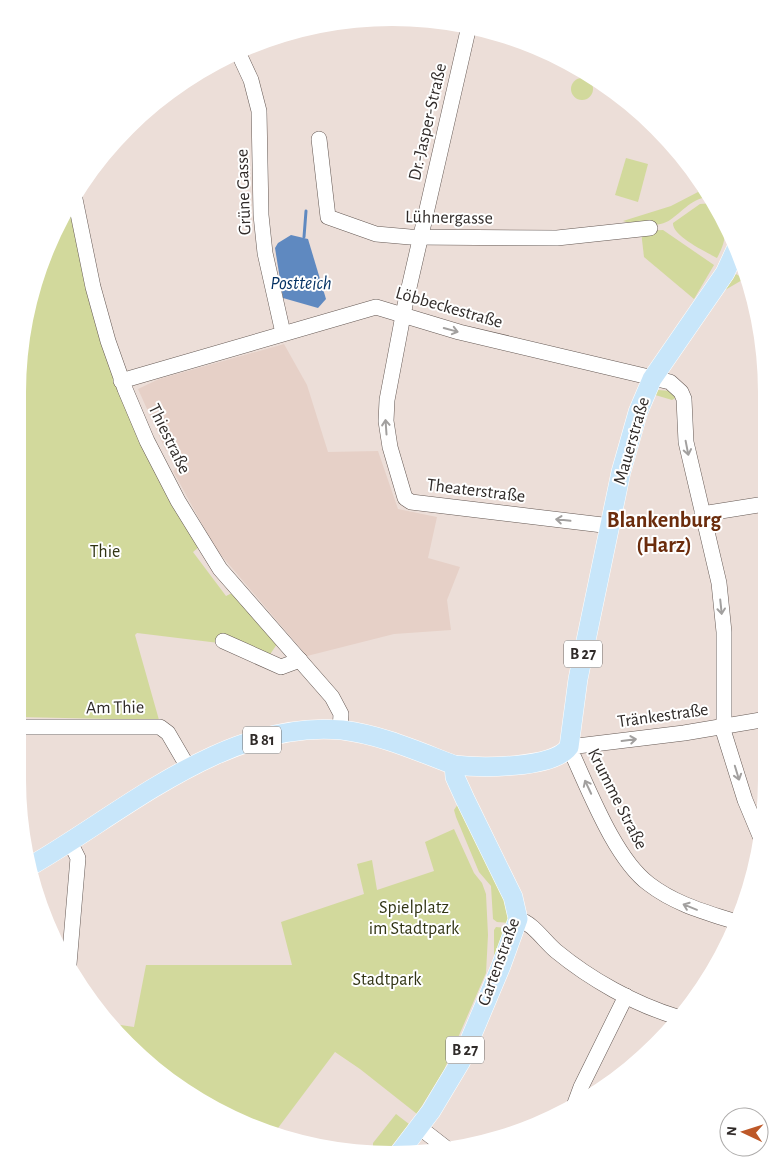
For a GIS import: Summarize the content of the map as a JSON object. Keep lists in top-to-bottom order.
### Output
{
  "streets": {
    "main road": [
      "Mauerstraße",
      "B 27",
      "B 81",
      "Gartenstraße"
    ],
    "street": [
      "Dr.-Jasper-Straße",
      "Grüne Gasse",
      "Lühnergasse",
      "Löbbeckestraße",
      "Thiestraße",
      "Theaterstraße",
      "Am Thie",
      "Tränkestraße",
      "Krumme Straße"
    ]
  },
  "crossings": [
    ["Dr.-Jasper-Straße", "Lühnergasse"],
    ["Dr.-Jasper-Straße", "Löbbeckestraße"],
    ["Dr.-Jasper-Straße", "Theaterstraße"],
    ["Grüne Gasse", "Löbbeckestraße"],
    ["Löbbeckestraße", "Thiestraße"],
    ["Löbbeckestraße", "Mauerstraße"],
    ["Löbbeckestraße", "Theaterstraße"],
    ["Thiestraße", "B 81"],
    ["Mauerstraße", "Theaterstraße"],
    ["Mauerstraße", "Tränkestraße"],
    ["Mauerstraße", "Krumme Straße"],
    ["Am Thie", "B 81"],
    ["Tränkestraße", "Krumme Straße"],
    ["B 81", "Gartenstraße"]
  ],
  "one_way": ["Löbbeckestraße", "Tränkestraße"],
  "districts": ["Blankenburg (Harz)"],
  "water": ["Postteich"],
  "parks": ["Thie", "Spielplatz im Stadtpark", "Stadtpark"],
  "north": "left"
}
